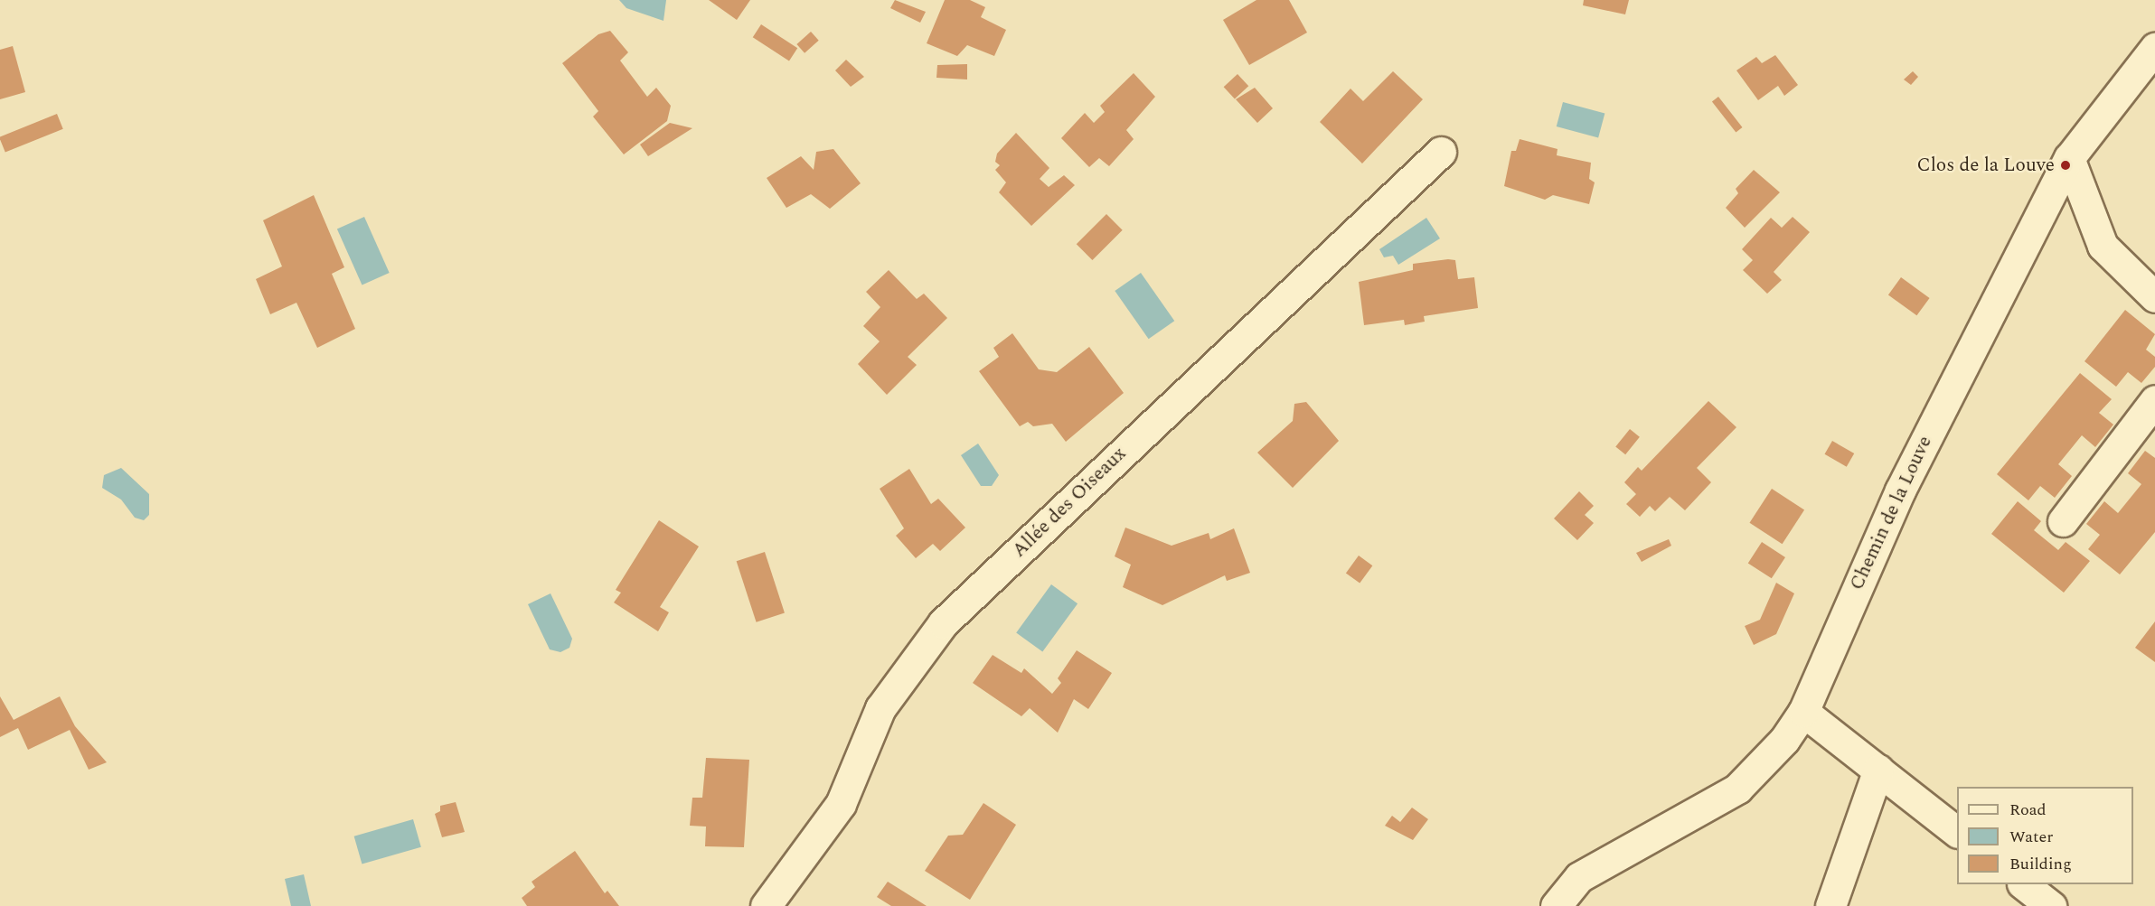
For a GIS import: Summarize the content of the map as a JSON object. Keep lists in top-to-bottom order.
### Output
{
  "streets": {
    "street": ["Allée des Oiseaux", "Chemin de la Louve"]
  },
  "places": ["Clos de la Louve"],
  "legend": ["Road", "Water", "Building"]
}
